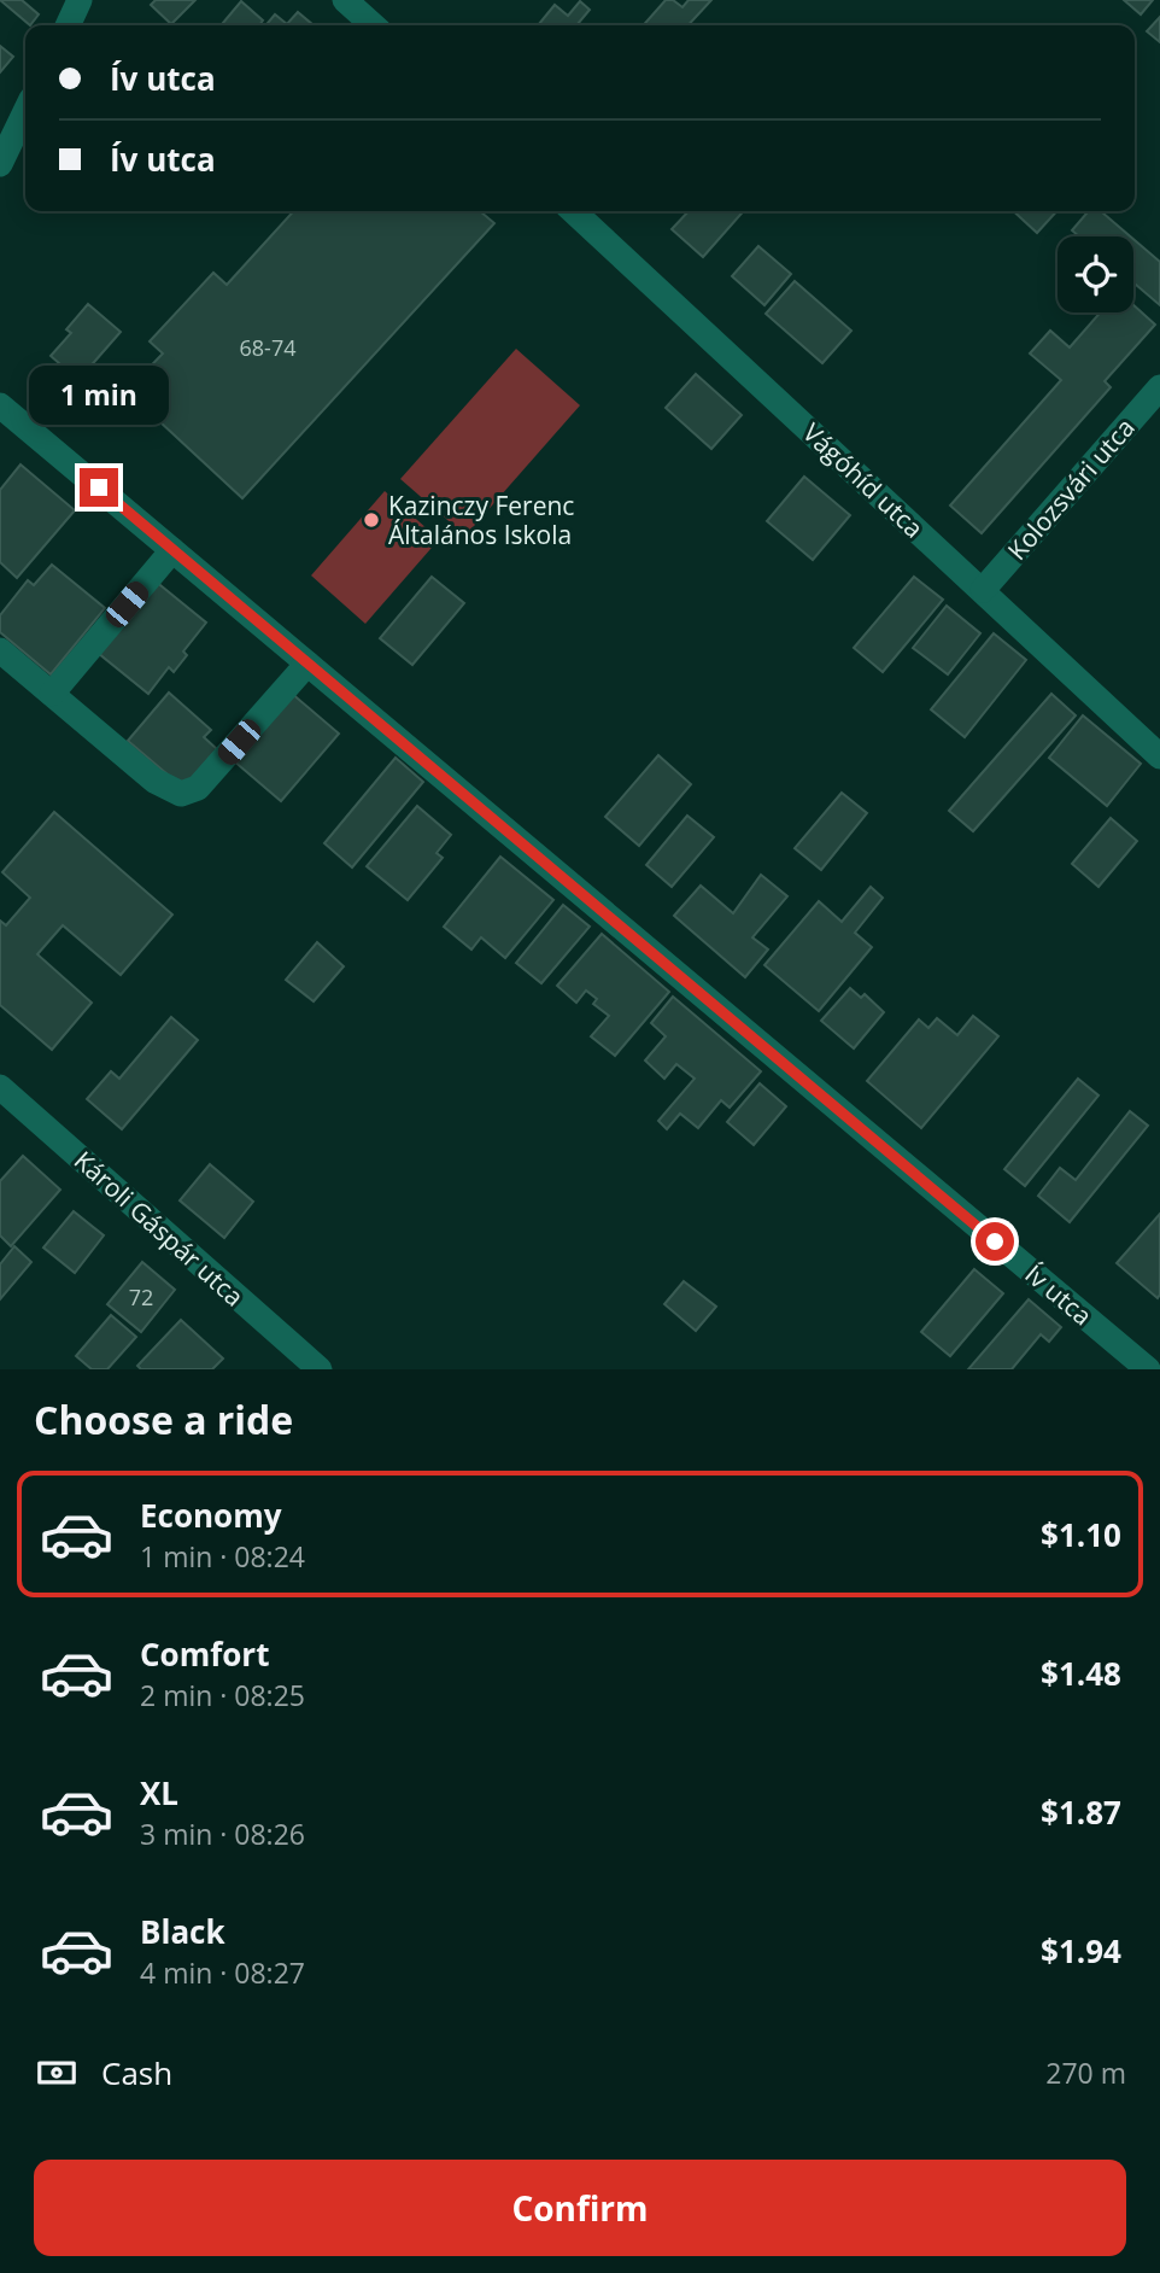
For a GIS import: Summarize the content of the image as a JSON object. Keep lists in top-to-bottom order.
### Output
{
  "streets": {
    "street": [
      "Vágóhíd utca",
      "Kolozsvári utca",
      "Károli Gáspár utca",
      "Ív utca"
    ]
  },
  "crossings": [
    ["Vágóhíd utca", "Kolozsvári utca"]
  ],
  "places": ["Kazinczy Ferenc Általános Iskola"],
  "house_numbers": ["68-74", "72"],
  "page": {
    "banner": ["Ív utca", "Ív utca"],
    "bubble": "1 min",
    "heading": "Choose a ride",
    "list": [
      {
        "name": "Economy",
        "note": "1 min · 08:24",
        "value": "$1.10"
      },
      {
        "name": "Comfort",
        "note": "2 min · 08:25",
        "value": "$1.48"
      },
      {
        "name": "XL",
        "note": "3 min · 08:26",
        "value": "$1.87"
      },
      {
        "name": "Black",
        "note": "4 min · 08:27",
        "value": "$1.94"
      }
    ],
    "pay": ["Cash", "270 m"],
    "buttons": "Confirm"
  }
}
